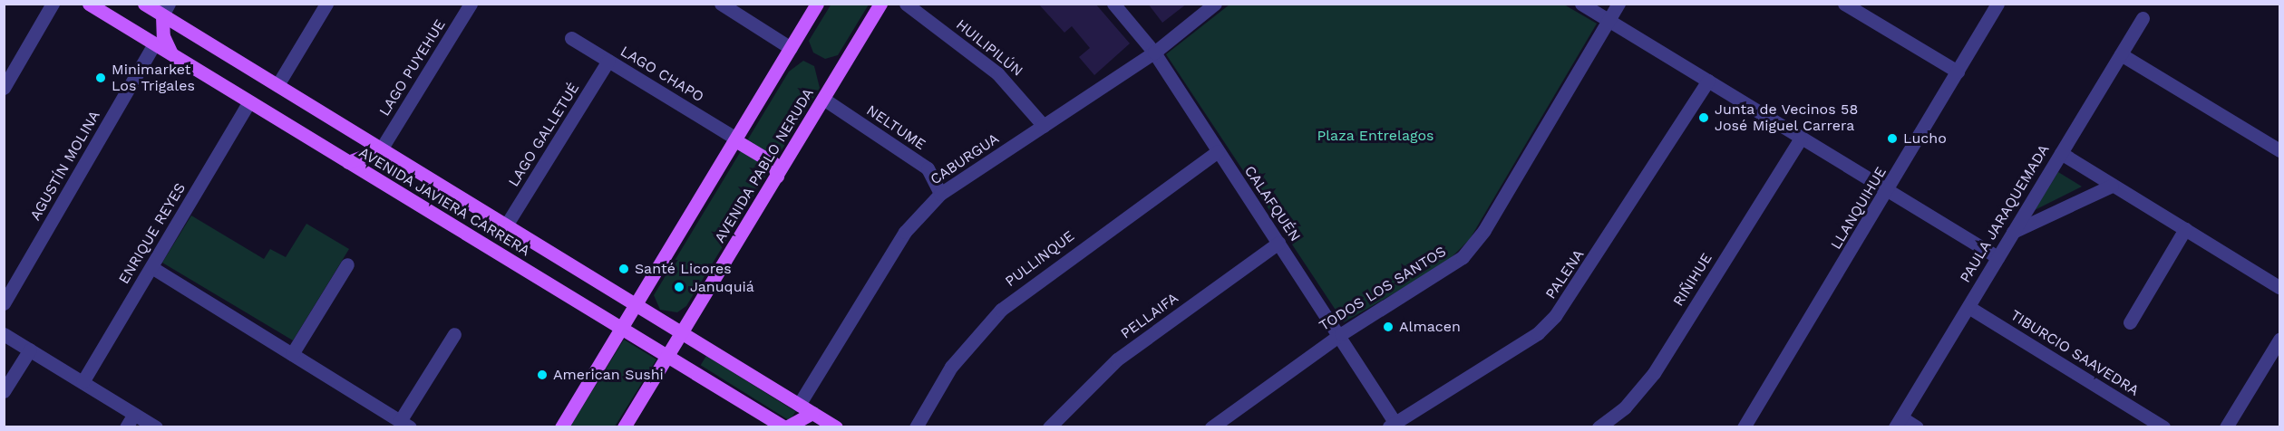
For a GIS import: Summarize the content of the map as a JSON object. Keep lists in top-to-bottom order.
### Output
{
  "streets": {
    "main road": ["AVENIDA PABLO NERUDA", "AVENIDA JAVIERA CARRERA"],
    "street": [
      "HUILIPILÚN",
      "LAGO PUYEHUE",
      "LAGO CHAPO",
      "NELTUME",
      "LAGO GALLETUÉ",
      "CABURGUA",
      "AGUSTÍN MOLINA",
      "CALAFQUÉN",
      "LLANQUIHUE",
      "PAULA JARAQUEMADA",
      "ENRIQUE REYES",
      "PULLINQUE",
      "PALENA",
      "RIÑIHUE",
      "TODOS LOS SANTOS",
      "PELLAIFA",
      "TIBURCIO SAAVEDRA"
    ]
  },
  "crossings": [
    ["HUILIPILÚN", "CABURGUA"],
    ["LAGO PUYEHUE", "AVENIDA JAVIERA CARRERA"],
    ["LAGO CHAPO", "LAGO GALLETUÉ"],
    ["NELTUME", "CABURGUA"],
    ["NELTUME", "AVENIDA PABLO NERUDA"],
    ["LAGO GALLETUÉ", "AVENIDA JAVIERA CARRERA"],
    ["CABURGUA", "AVENIDA JAVIERA CARRERA"],
    ["CABURGUA", "CALAFQUÉN"],
    ["AGUSTÍN MOLINA", "AVENIDA JAVIERA CARRERA"],
    ["AVENIDA PABLO NERUDA", "AVENIDA JAVIERA CARRERA"],
    ["AVENIDA JAVIERA CARRERA", "ENRIQUE REYES"],
    ["CALAFQUÉN", "PULLINQUE"],
    ["CALAFQUÉN", "PALENA"],
    ["CALAFQUÉN", "TODOS LOS SANTOS"],
    ["CALAFQUÉN", "PELLAIFA"],
    ["PAULA JARAQUEMADA", "TIBURCIO SAAVEDRA"]
  ],
  "parks": ["Plaza Entrelagos"],
  "places": [
    "Minimarket Los Trigales",
    "Junta de Vecinos 58 José Miguel Carrera",
    "Lucho",
    "Santé Licores",
    "Januquiá",
    "Almacen",
    "American Sushi"
  ]
}
